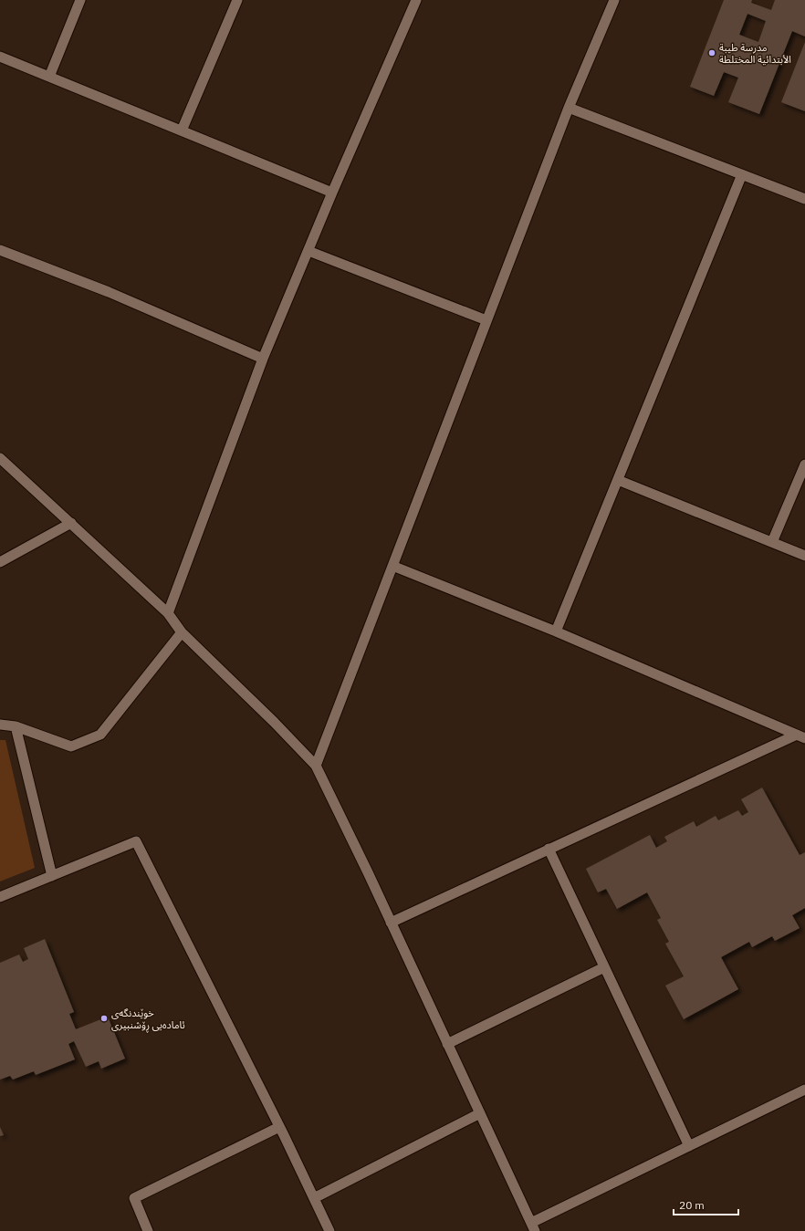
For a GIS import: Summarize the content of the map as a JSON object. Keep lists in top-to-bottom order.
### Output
{
  "places": ["مدرسة طيبة الأبتدائية المختلطة", "خوێندنگەی ئامادەیی ڕۆشنبیری"],
  "scale_bar": "20 m"
}
